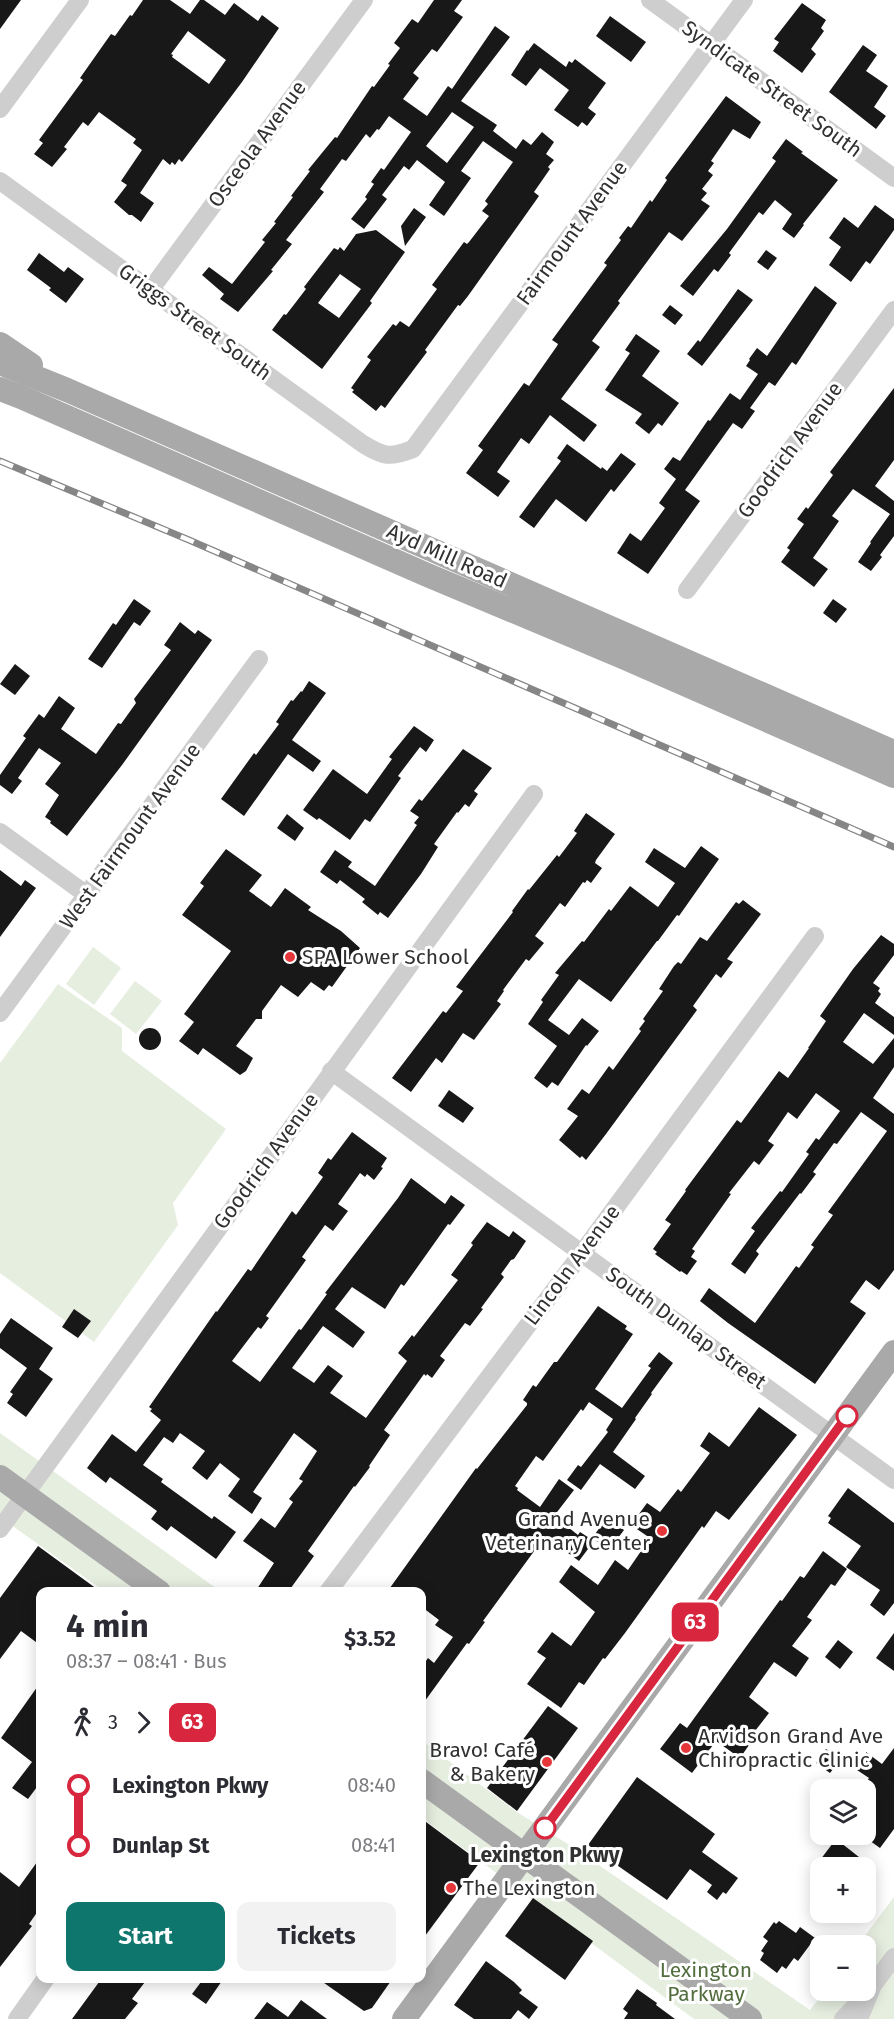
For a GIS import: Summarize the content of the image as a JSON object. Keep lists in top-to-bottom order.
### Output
{
  "streets": {
    "main road": ["Ayd Mill Road"],
    "street": [
      "Syndicate Street South",
      "Osceola Avenue",
      "Fairmount Avenue",
      "Griggs Street South",
      "Goodrich Avenue",
      "West Fairmount Avenue",
      "Lincoln Avenue",
      "South Dunlap Street"
    ]
  },
  "crossings": [
    ["Syndicate Street South", "Fairmount Avenue"],
    ["Osceola Avenue", "Griggs Street South"],
    ["Fairmount Avenue", "Griggs Street South"],
    ["Goodrich Avenue", "South Dunlap Street"],
    ["Lincoln Avenue", "South Dunlap Street"]
  ],
  "parks": ["Lexington Parkway"],
  "places": [
    "SPA Lower School",
    "Grand Avenue Veterinary Center",
    "Arvidson Grand Ave Chiropractic Clinic",
    "Bravo! Café & Bakery",
    "Lexington Pkwy",
    "The Lexington"
  ],
  "lines": ["bus line 63"],
  "page": {
    "on_map": "63",
    "heading": ["4 min", "08:37 – 08:41 · Bus", "$3.52"],
    "legs": ["3", "63"],
    "list": [
      {
        "name": "Lexington Pkwy",
        "value": "08:40"
      },
      {
        "name": "Dunlap St",
        "value": "08:41"
      }
    ],
    "map_buttons": ["+", "−"],
    "buttons": ["Start", "Tickets"]
  }
}
